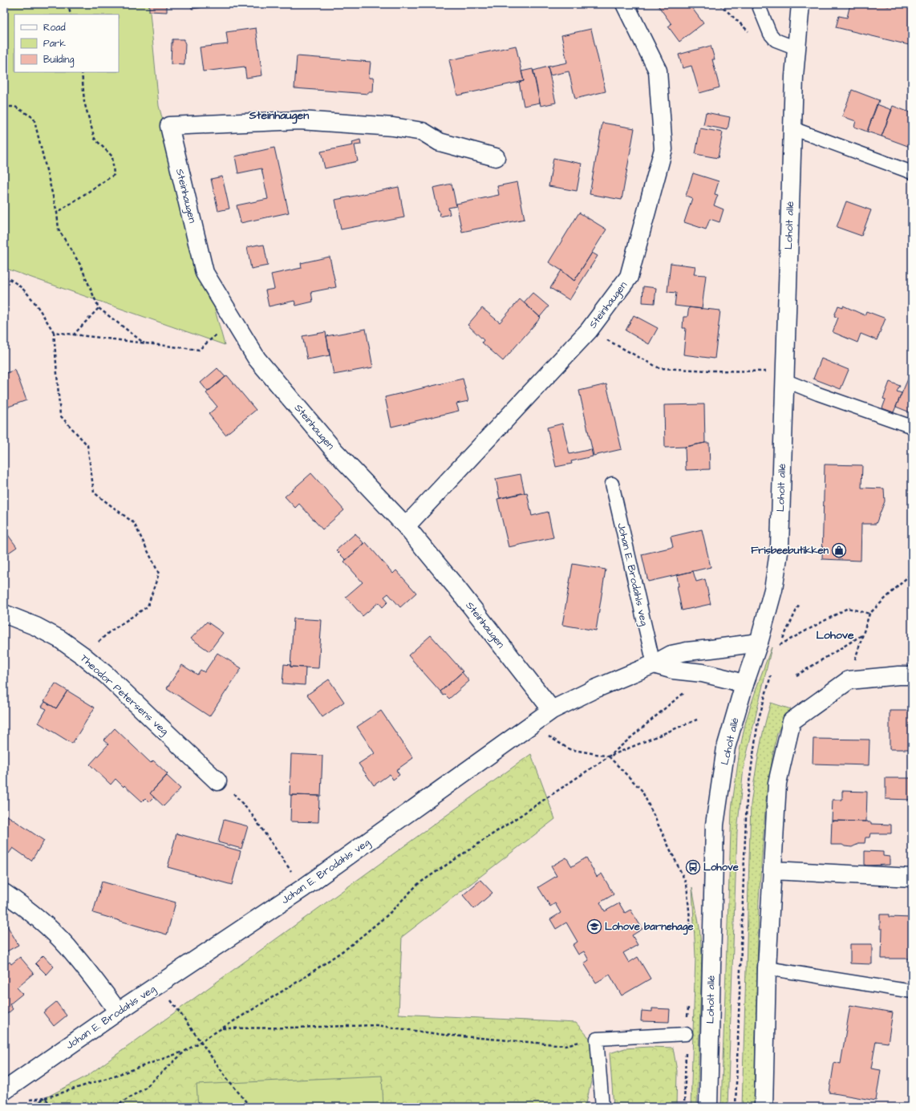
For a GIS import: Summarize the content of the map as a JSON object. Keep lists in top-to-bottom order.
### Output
{
  "streets": {
    "street": [
      "Steinhaugen",
      "Loholt allé",
      "Johan E. Brodahls veg",
      "Theodor Petersens veg"
    ]
  },
  "crossings": [
    ["Steinhaugen", "Johan E. Brodahls veg"],
    ["Loholt allé", "Johan E. Brodahls veg"]
  ],
  "districts": ["Steinhaugen", "Lohove"],
  "places": {
    "shop": ["Frisbeebutikken"],
    "bus stop": ["Lohove"],
    "school or university": ["Lohove barnehage"]
  },
  "legend": ["Road", "Park", "Building"]
}
